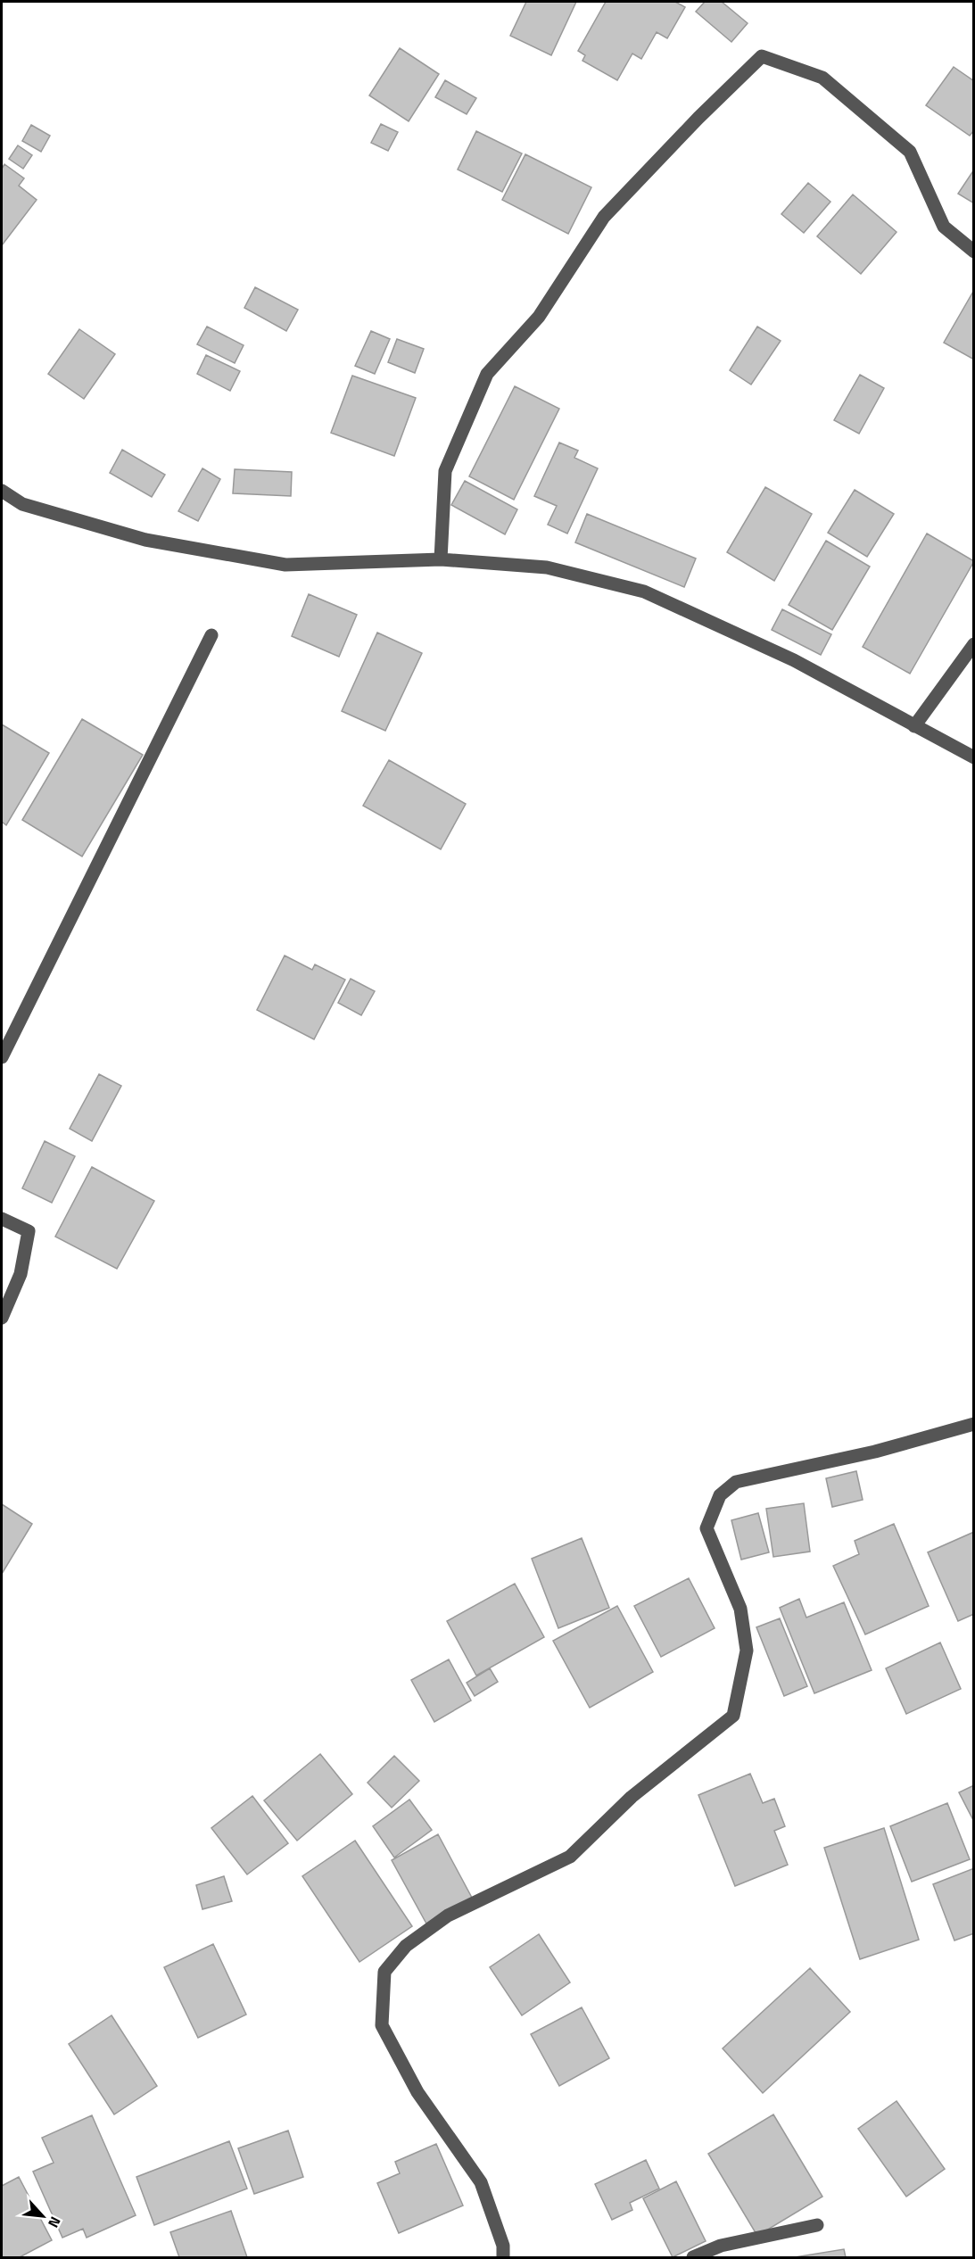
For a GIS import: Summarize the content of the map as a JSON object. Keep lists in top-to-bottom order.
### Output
{
  "north": "bottom right"
}
